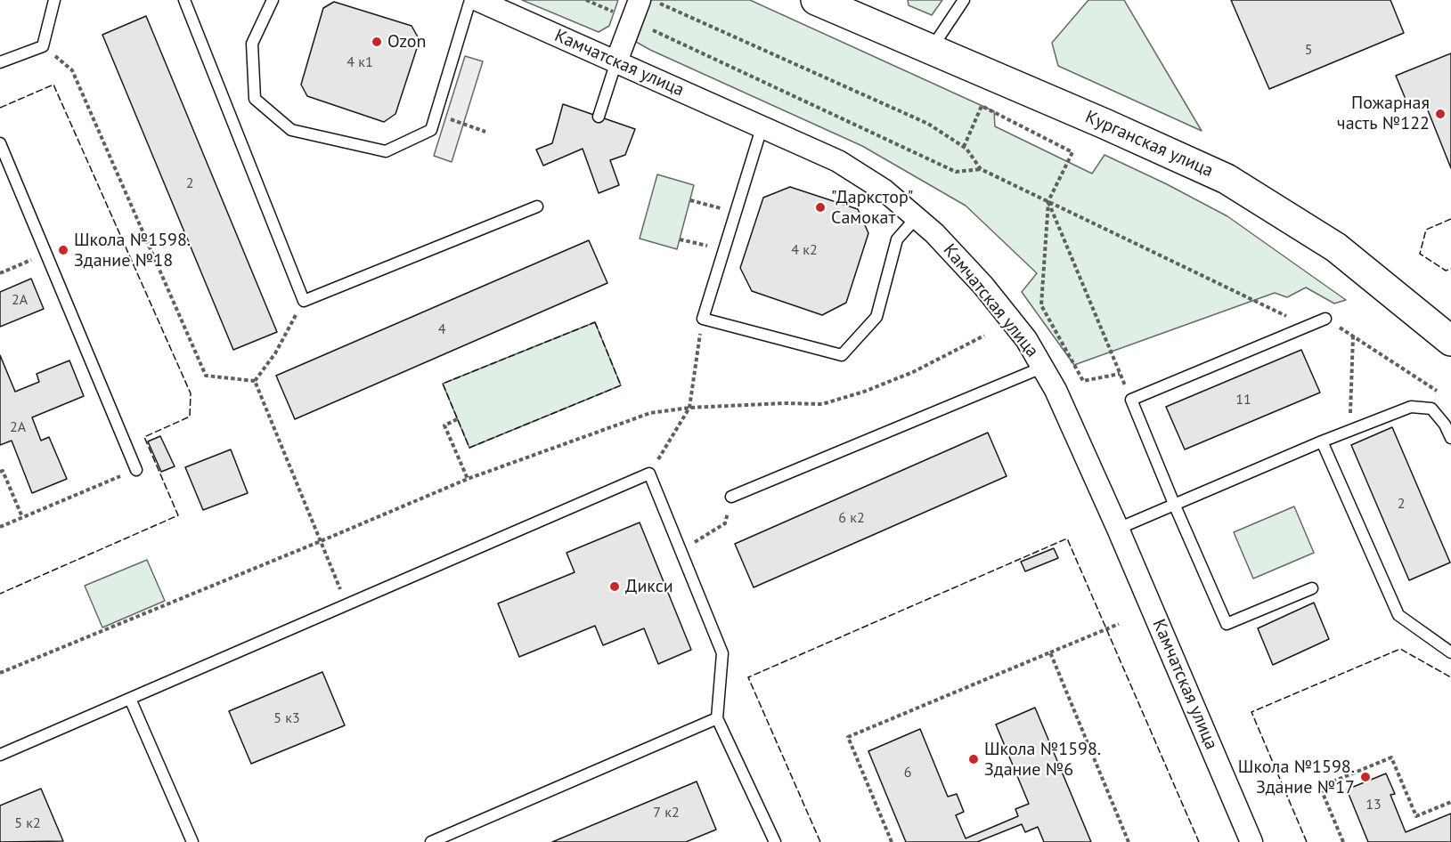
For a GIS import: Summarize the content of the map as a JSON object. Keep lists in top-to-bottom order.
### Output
{
  "streets": {
    "street": ["Камчатская улица", "Курганская улица"]
  },
  "places": [
    "Ozon",
    "Пожарная часть №122",
    "\"Даркстор\" Самокат",
    "Школа №1598. Здание №18",
    "Дикси",
    "Школа №1598. Здание №6",
    "Школа №1598. Здание №17"
  ],
  "house_numbers": [
    "5",
    "4 к1",
    "2",
    "4 к2",
    "2А",
    "4",
    "11",
    "2А",
    "2",
    "6 к2",
    "5 к3",
    "6",
    "13",
    "7 к2",
    "5 к2"
  ]
}
